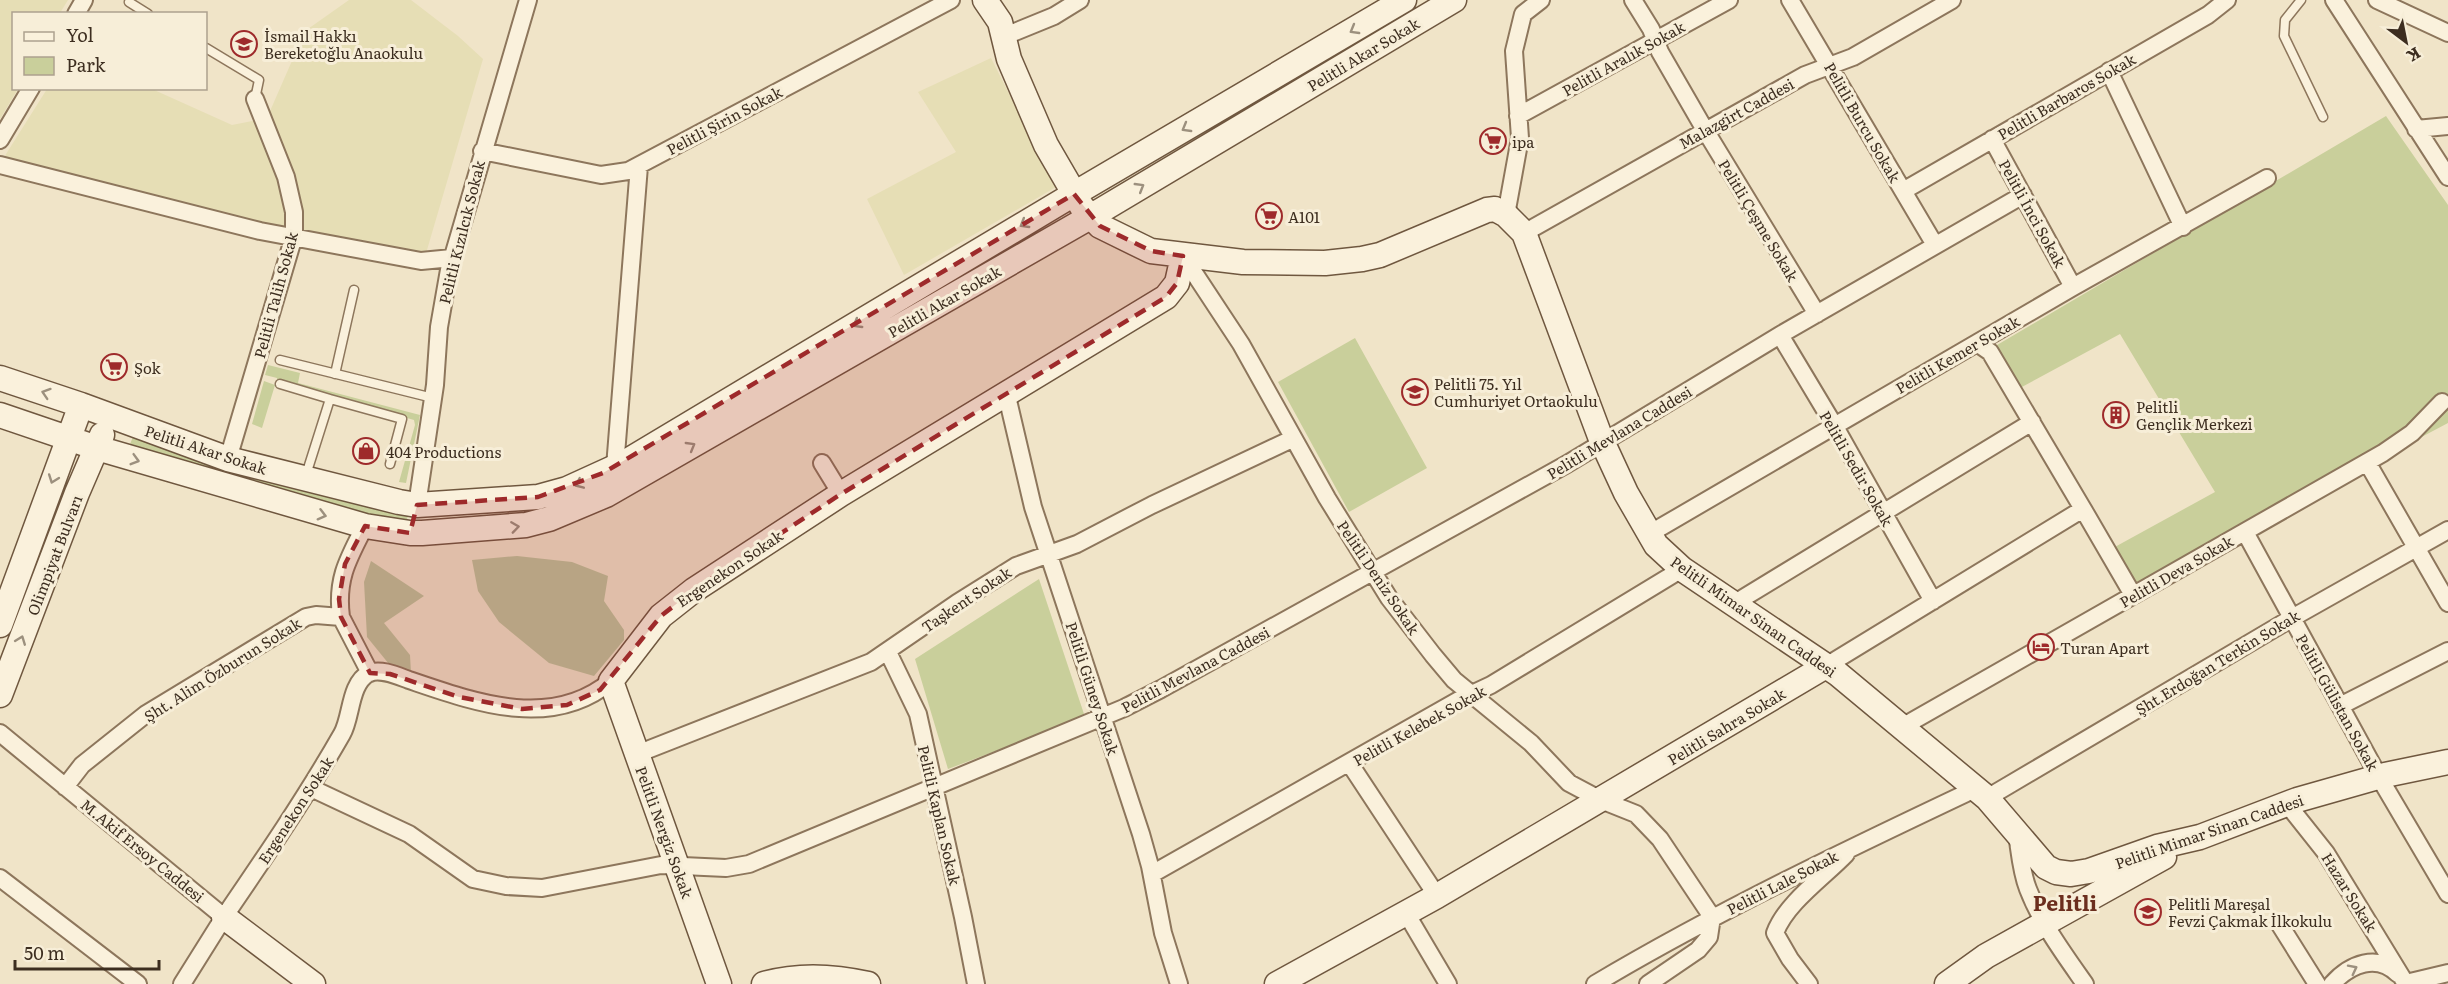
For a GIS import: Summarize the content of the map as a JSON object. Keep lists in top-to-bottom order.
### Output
{
  "streets": {
    "street": [
      "Pelitli Akar Sokak",
      "Pelitli Aralık Sokak",
      "Pelitli Barbaros Sokak",
      "Malazgirt Caddesi",
      "Pelitli Şirin Sokak",
      "Pelitli Burcu Sokak",
      "Pelitli İnci Sokak",
      "Pelitli Çeşme Sokak",
      "Pelitli Kızılcık Sokak",
      "Pelitli Talih Sokak",
      "Pelitli Kemer Sokak",
      "Pelitli Mevlana Caddesi",
      "Pelitli Sedir Sokak",
      "Olimpiyat Bulvarı",
      "Ergenekon Sokak",
      "Pelitli Deva Sokak",
      "Pelitli Deniz Sokak",
      "Taşkent Sokak",
      "Pelitli Mimar Sinan Caddesi",
      "Şht.Erdoğan Terkin Sokak",
      "Şht. Alim Özburun Sokak",
      "Pelitli Güney Sokak",
      "Pelitli Gülistan Sokak",
      "Pelitli Kelebek Sokak",
      "Pelitli Sahra Sokak",
      "Pelitli Kaplan Sokak",
      "Pelitli Nergiz Sokak",
      "M.Akif Ersoy Caddesi",
      "Pelitli Lale Sokak",
      "Hazar Sokak"
    ]
  },
  "crossings": [
    ["Pelitli Akar Sokak", "Pelitli Kızılcık Sokak"],
    ["Pelitli Akar Sokak", "Pelitli Talih Sokak"],
    ["Pelitli Akar Sokak", "Olimpiyat Bulvarı"],
    ["Pelitli Aralık Sokak", "Pelitli Çeşme Sokak"],
    ["Pelitli Barbaros Sokak", "Pelitli Burcu Sokak"],
    ["Pelitli Barbaros Sokak", "Pelitli İnci Sokak"],
    ["Malazgirt Caddesi", "Pelitli Burcu Sokak"],
    ["Malazgirt Caddesi", "Pelitli Çeşme Sokak"],
    ["Malazgirt Caddesi", "Pelitli Mimar Sinan Caddesi"],
    ["Pelitli Şirin Sokak", "Pelitli Kızılcık Sokak"],
    ["Pelitli Burcu Sokak", "Pelitli Mevlana Caddesi"],
    ["Pelitli İnci Sokak", "Pelitli Kemer Sokak"],
    ["Pelitli İnci Sokak", "Pelitli Mevlana Caddesi"],
    ["Pelitli Çeşme Sokak", "Pelitli Mevlana Caddesi"],
    ["Pelitli Kemer Sokak", "Pelitli Sedir Sokak"],
    ["Pelitli Kemer Sokak", "Pelitli Mimar Sinan Caddesi"],
    ["Pelitli Mevlana Caddesi", "Pelitli Sedir Sokak"],
    ["Pelitli Mevlana Caddesi", "Ergenekon Sokak"],
    ["Pelitli Mevlana Caddesi", "Pelitli Deniz Sokak"],
    ["Pelitli Mevlana Caddesi", "Pelitli Mimar Sinan Caddesi"],
    ["Pelitli Mevlana Caddesi", "Pelitli Güney Sokak"],
    ["Pelitli Mevlana Caddesi", "Pelitli Kaplan Sokak"],
    ["Pelitli Mevlana Caddesi", "Pelitli Nergiz Sokak"],
    ["Pelitli Sedir Sokak", "Pelitli Sahra Sokak"],
    ["Ergenekon Sokak", "Pelitli Deniz Sokak"],
    ["Ergenekon Sokak", "Pelitli Güney Sokak"],
    ["Ergenekon Sokak", "Pelitli Nergiz Sokak"],
    ["Ergenekon Sokak", "M.Akif Ersoy Caddesi"],
    ["Pelitli Deva Sokak", "Pelitli Mimar Sinan Caddesi"],
    ["Pelitli Deva Sokak", "Pelitli Gülistan Sokak"],
    ["Pelitli Deniz Sokak", "Taşkent Sokak"],
    ["Pelitli Deniz Sokak", "Pelitli Kelebek Sokak"],
    ["Pelitli Deniz Sokak", "Pelitli Sahra Sokak"],
    ["Pelitli Deniz Sokak", "Pelitli Lale Sokak"],
    ["Taşkent Sokak", "Pelitli Güney Sokak"],
    ["Taşkent Sokak", "Pelitli Kaplan Sokak"],
    ["Taşkent Sokak", "Pelitli Nergiz Sokak"],
    ["Pelitli Mimar Sinan Caddesi", "Şht.Erdoğan Terkin Sokak"],
    ["Pelitli Mimar Sinan Caddesi", "Pelitli Gülistan Sokak"],
    ["Pelitli Mimar Sinan Caddesi", "Pelitli Kelebek Sokak"],
    ["Pelitli Mimar Sinan Caddesi", "Pelitli Sahra Sokak"],
    ["Pelitli Mimar Sinan Caddesi", "Pelitli Lale Sokak"],
    ["Pelitli Mimar Sinan Caddesi", "Hazar Sokak"],
    ["Şht.Erdoğan Terkin Sokak", "Pelitli Gülistan Sokak"],
    ["Şht.Erdoğan Terkin Sokak", "Pelitli Lale Sokak"],
    ["Şht. Alim Özburun Sokak", "M.Akif Ersoy Caddesi"],
    ["Pelitli Güney Sokak", "Pelitli Kelebek Sokak"]
  ],
  "districts": ["Pelitli"],
  "places": {
    "school or university": ["İsmail Hakkı Bereketoğlu Anaokulu", "Pelitli 75. Yıl Cumhuriyet Ortaokulu", "Pelitli Mareşal Fevzi Çakmak İlkokulu"],
    "supermarket": ["ipa", "A101", "Şok"],
    "building": ["Pelitli Gençlik Merkezi"],
    "shop": ["404 Productions"],
    "hotel": ["Turan Apart"]
  },
  "legend": ["Yol", "Park"],
  "scale_bar": "50 m",
  "north": "bottom right"
}
